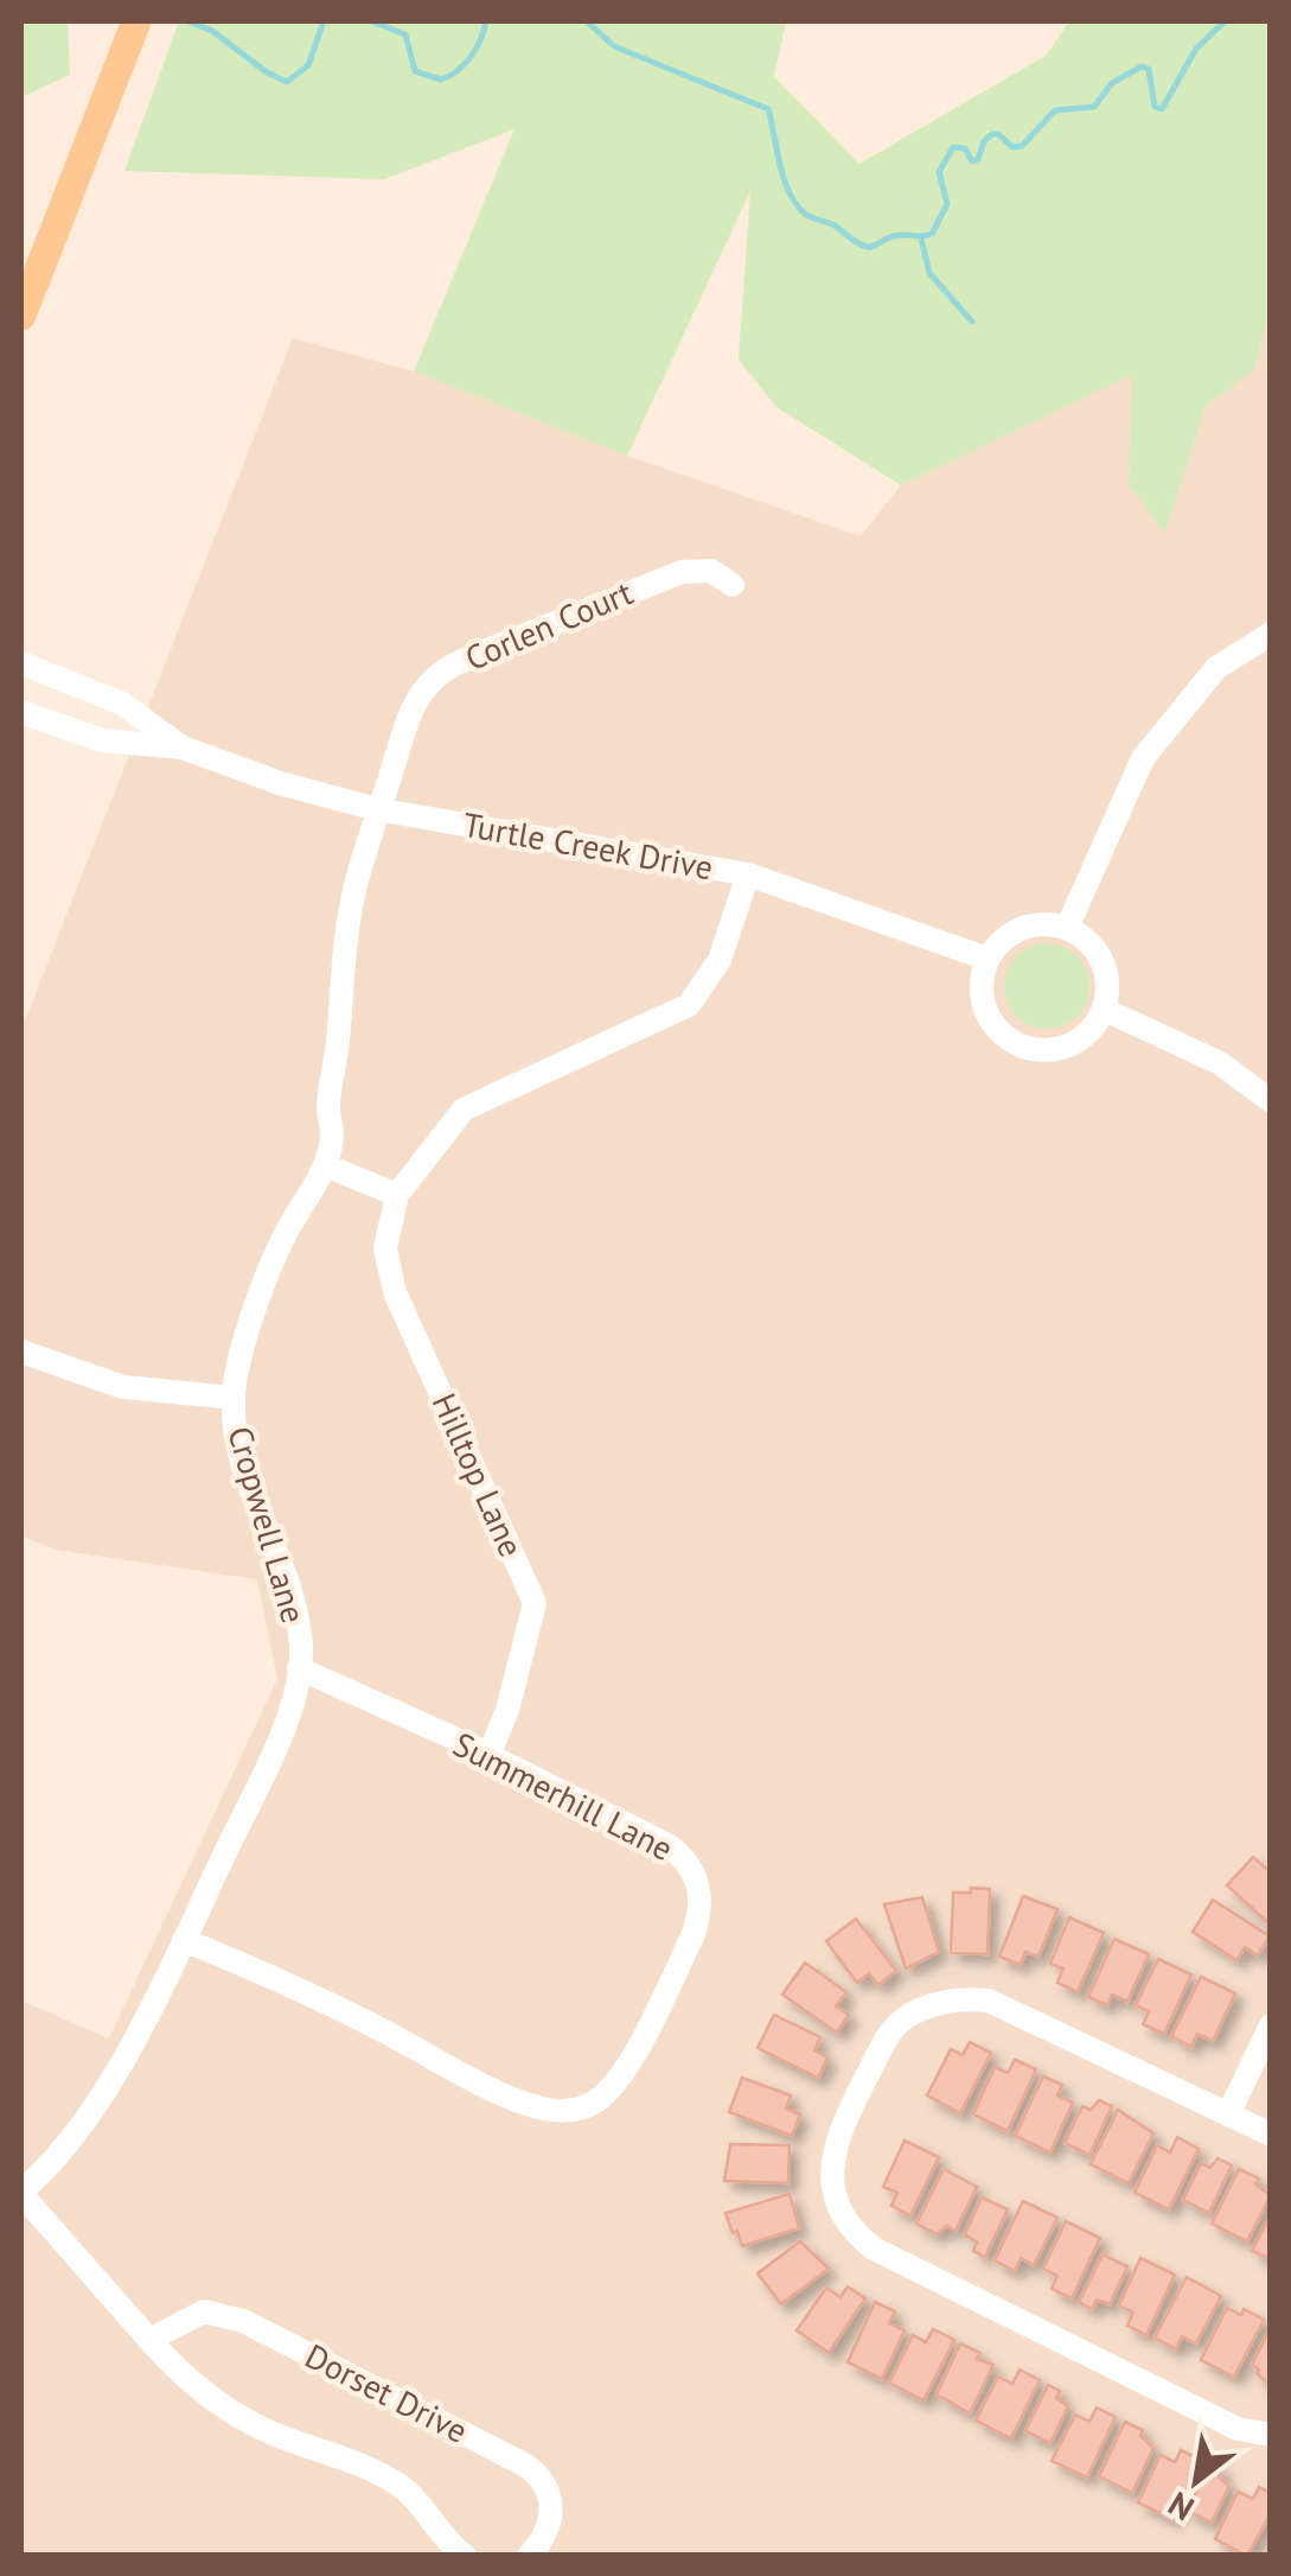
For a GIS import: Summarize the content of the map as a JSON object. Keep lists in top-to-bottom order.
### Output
{
  "streets": {
    "street": [
      "Corlen Court",
      "Turtle Creek Drive",
      "Hilltop Lane",
      "Cropwell Lane",
      "Summerhill Lane",
      "Dorset Drive"
    ]
  },
  "crossings": [
    ["Corlen Court", "Turtle Creek Drive"],
    ["Corlen Court", "Cropwell Lane"],
    ["Turtle Creek Drive", "Hilltop Lane"],
    ["Turtle Creek Drive", "Cropwell Lane"],
    ["Hilltop Lane", "Summerhill Lane"],
    ["Cropwell Lane", "Summerhill Lane"]
  ],
  "north": "bottom left"
}
